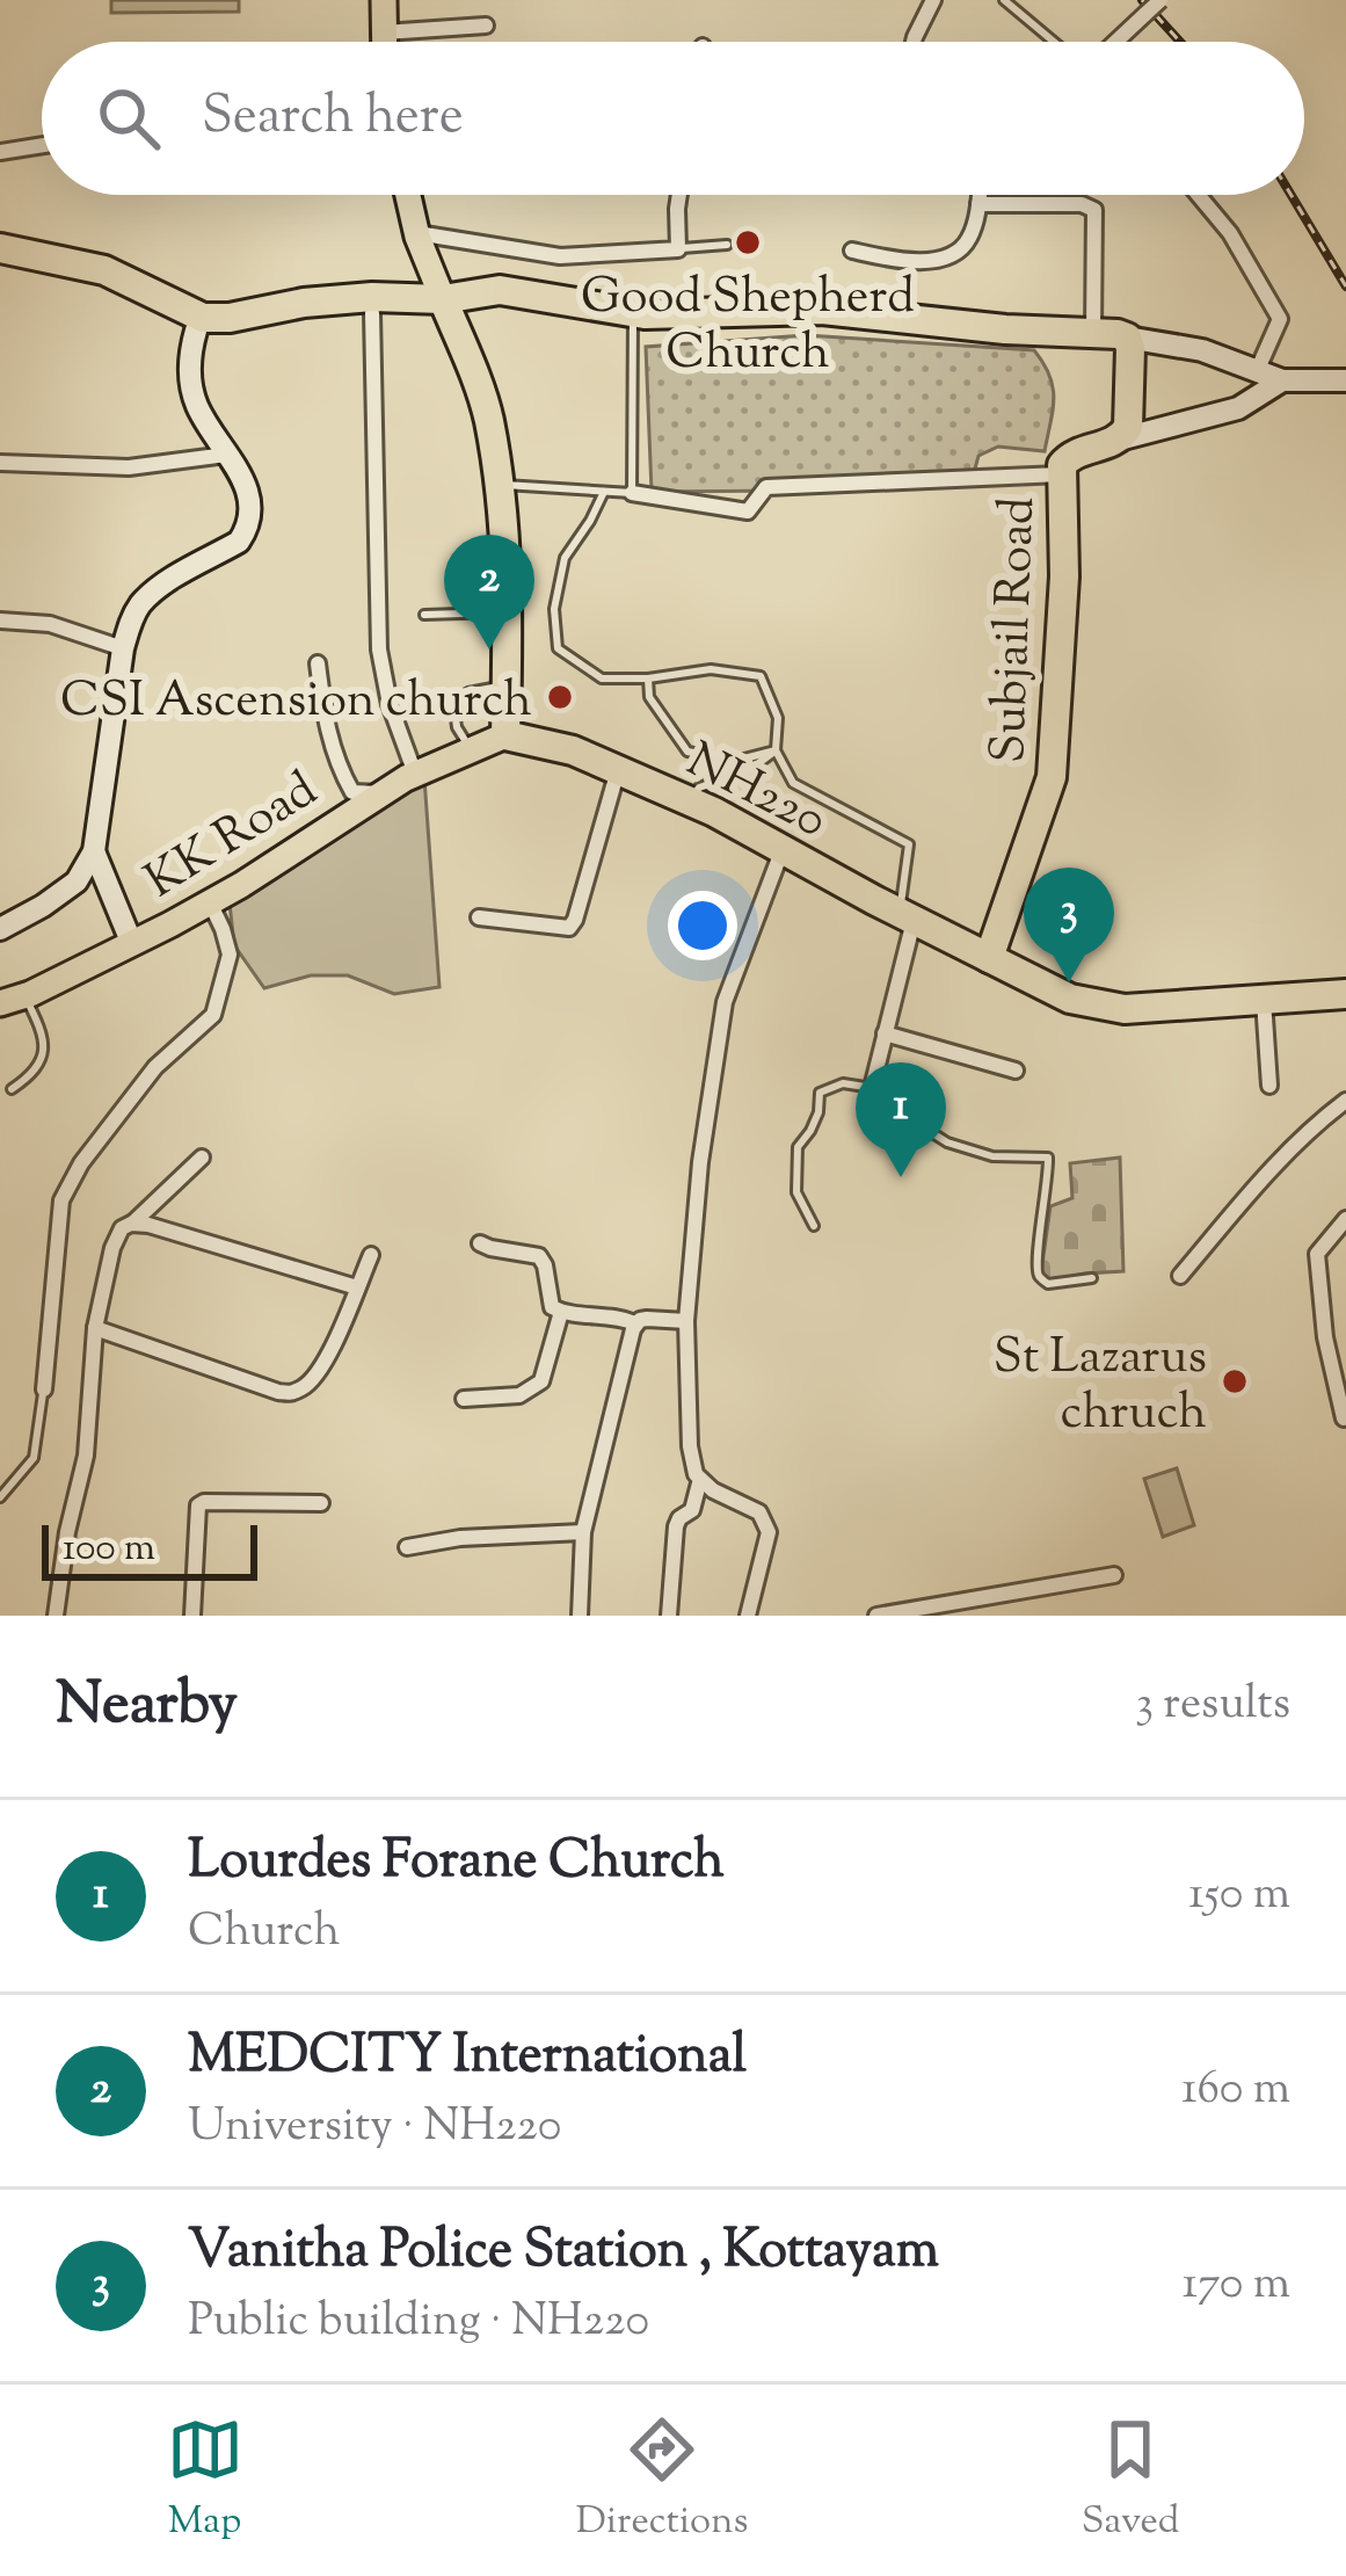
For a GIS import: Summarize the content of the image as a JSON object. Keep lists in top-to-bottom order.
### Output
{
  "streets": {
    "highway": ["Subjail Road", "NH220"],
    "main road": ["KK Road"]
  },
  "crossings": [
    ["Subjail Road", "NH220"],
    ["NH220", "KK Road"]
  ],
  "places": ["Good Shepherd Church", "CSI Ascension church", "St Lazarus chruch"],
  "scale_bar": "100 m",
  "page": {
    "search": "Search here",
    "pins": ["2", "3", "1"],
    "scale": "100 m",
    "heading": ["Nearby", "3 results"],
    "list": [
      {
        "mark": "1",
        "name": "Lourdes Forane Church",
        "note": "Church",
        "value": "150 m"
      },
      {
        "mark": "2",
        "name": "MEDCITY International",
        "note": "University · NH220",
        "value": "160 m"
      },
      {
        "mark": "3",
        "name": "Vanitha Police Station , Kottayam",
        "note": "Public building · NH220",
        "value": "170 m"
      }
    ],
    "nav": ["Map", "Directions", "Saved"]
  }
}
